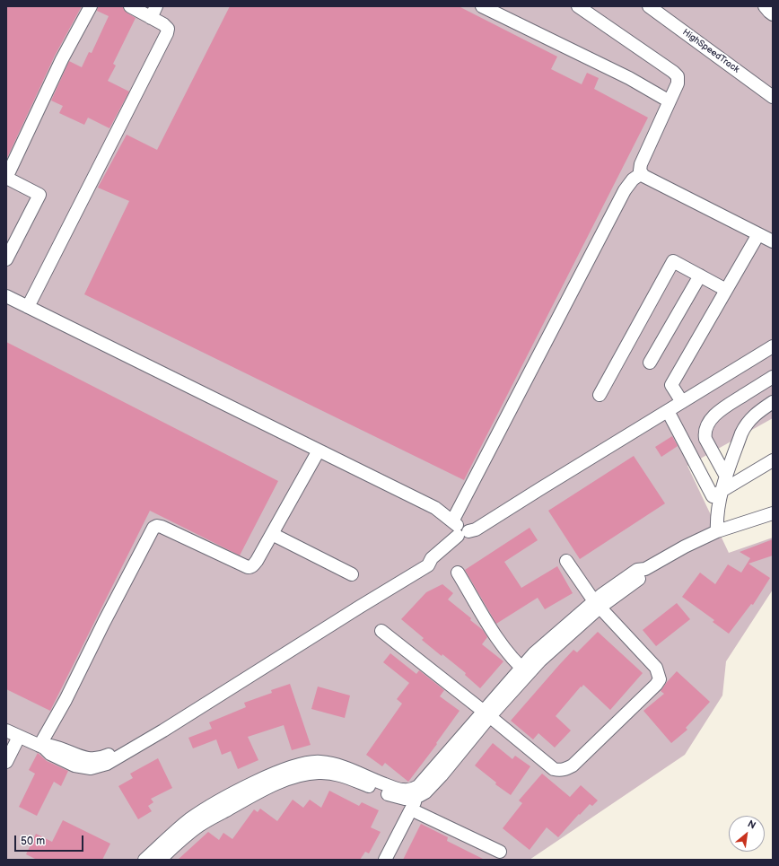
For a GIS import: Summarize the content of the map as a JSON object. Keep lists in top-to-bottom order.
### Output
{
  "streets": {
    "street": ["HighSpeedTrack"]
  },
  "scale_bar": "50 m",
  "north": "top right"
}
